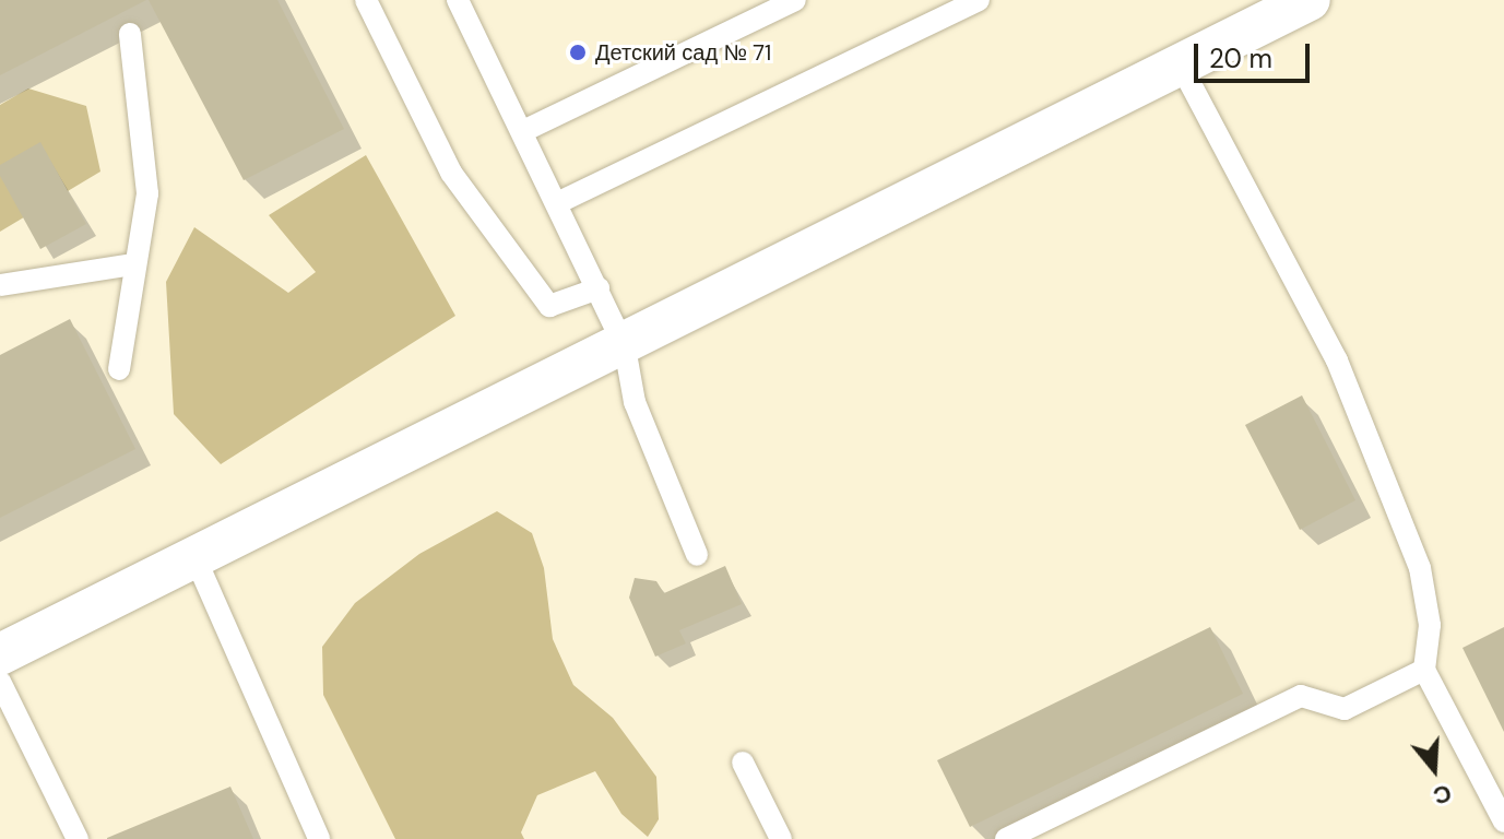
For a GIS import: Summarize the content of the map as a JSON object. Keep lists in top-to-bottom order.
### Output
{
  "places": ["Детский сад № 71"],
  "scale_bar": "20 m",
  "north": "bottom"
}
